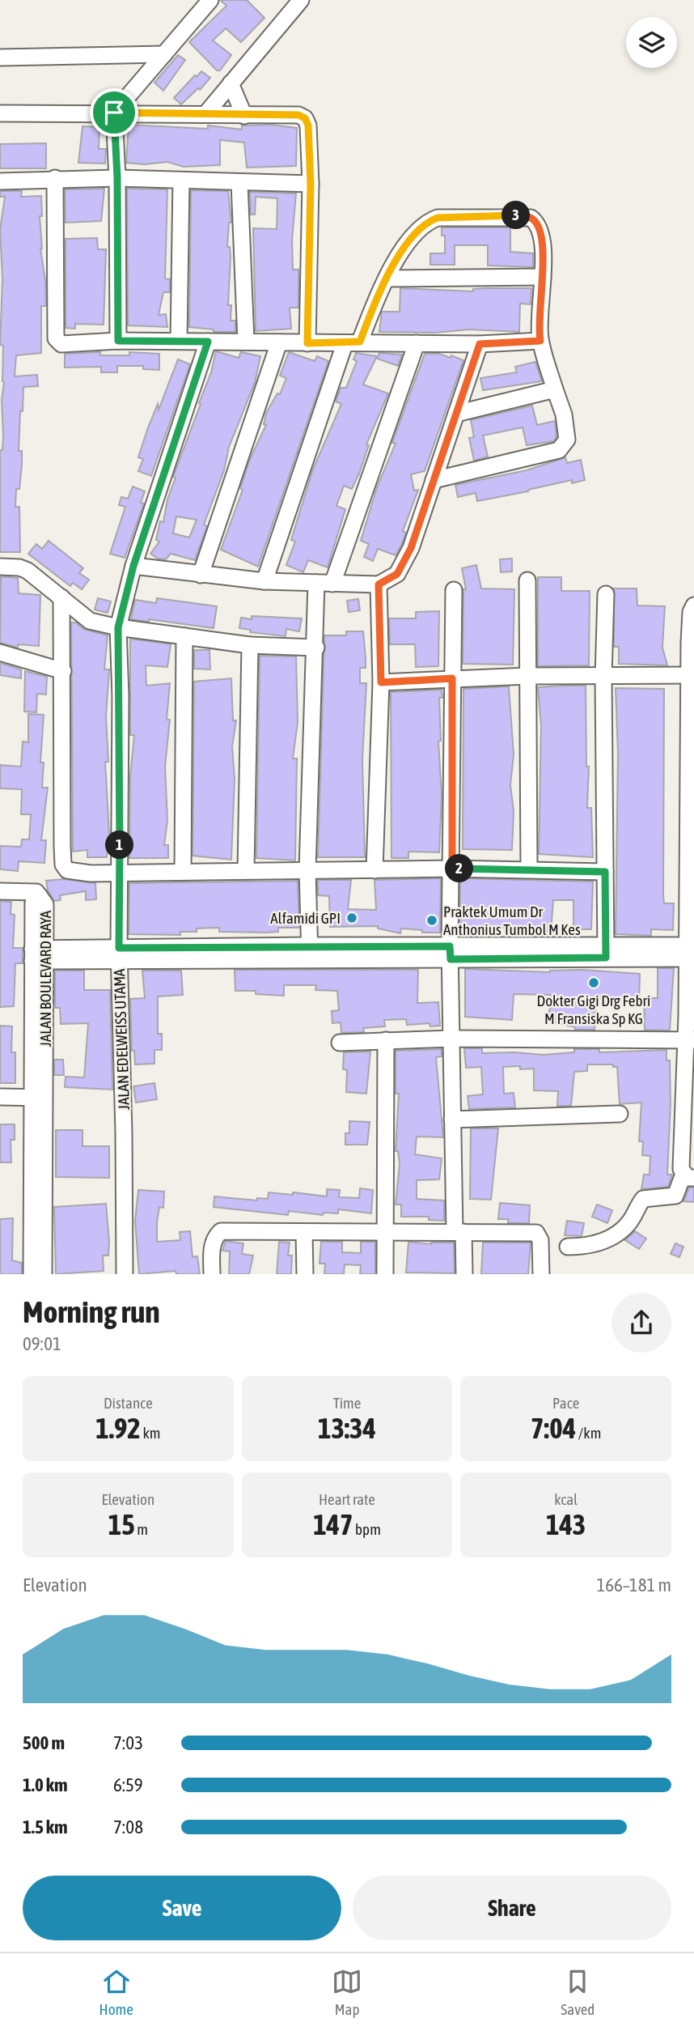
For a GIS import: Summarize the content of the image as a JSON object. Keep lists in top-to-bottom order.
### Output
{
  "streets": {
    "street": ["JALAN BOULEVARD RAYA", "JALAN EDELWEISS UTAMA"]
  },
  "places": ["Alfamidi GPI", "Praktek Umum Dr Anthonius Tumbol M Kes", "Dokter Gigi Drg Febri M Fransiska Sp KG"],
  "page": {
    "pins": ["3", "1", "2"],
    "heading": ["Morning run", "09:01"],
    "stats": [
      ["Distance", "1.92 km"],
      ["Time", "13:34"],
      ["Pace", "7:04 /km"],
      ["Elevation", "15 m"],
      ["Heart rate", "147 bpm"],
      ["kcal", "143"]
    ],
    "chart": ["Elevation", "166–181 m"],
    "list": [
      {
        "name": "500 m",
        "note": "7:03"
      },
      {
        "name": "1.0 km",
        "note": "6:59"
      },
      {
        "name": "1.5 km",
        "note": "7:08"
      }
    ],
    "buttons": ["Save", "Share"],
    "tabs": ["Home", "Map", "Saved"]
  }
}
